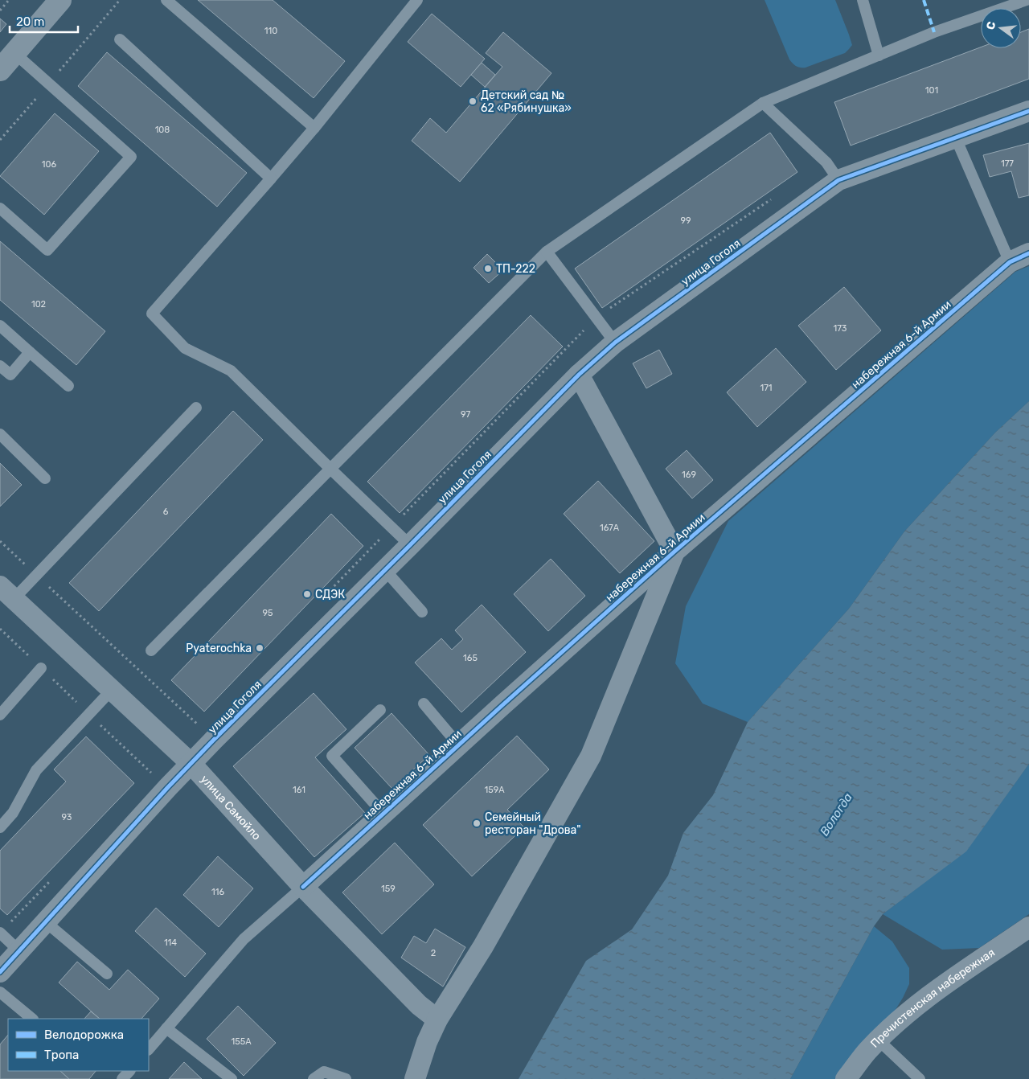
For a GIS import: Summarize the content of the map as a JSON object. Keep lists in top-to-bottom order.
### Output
{
  "streets": {
    "street": [
      "улица Гоголя",
      "набережная 6-й Армии",
      "улица Самойло",
      "Пречистенская набережная"
    ]
  },
  "crossings": [
    ["улица Гоголя", "улица Самойло"],
    ["набережная 6-й Армии", "улица Самойло"]
  ],
  "water": ["Вологда"],
  "places": [
    "Детский сад № 62 «Рябинушка»",
    "ТП-222",
    "СДЭК",
    "Pyaterochka",
    "Семейный ресторан \"Дрова\""
  ],
  "house_numbers": [
    "110",
    "101",
    "108",
    "177",
    "106",
    "99",
    "102",
    "173",
    "171",
    "97",
    "169",
    "6",
    "167А",
    "95",
    "165",
    "161",
    "159А",
    "93",
    "159",
    "116",
    "114",
    "2",
    "155А"
  ],
  "legend": ["Велодорожка", "Тропа"],
  "scale_bar": "20 m",
  "north": "left"
}
